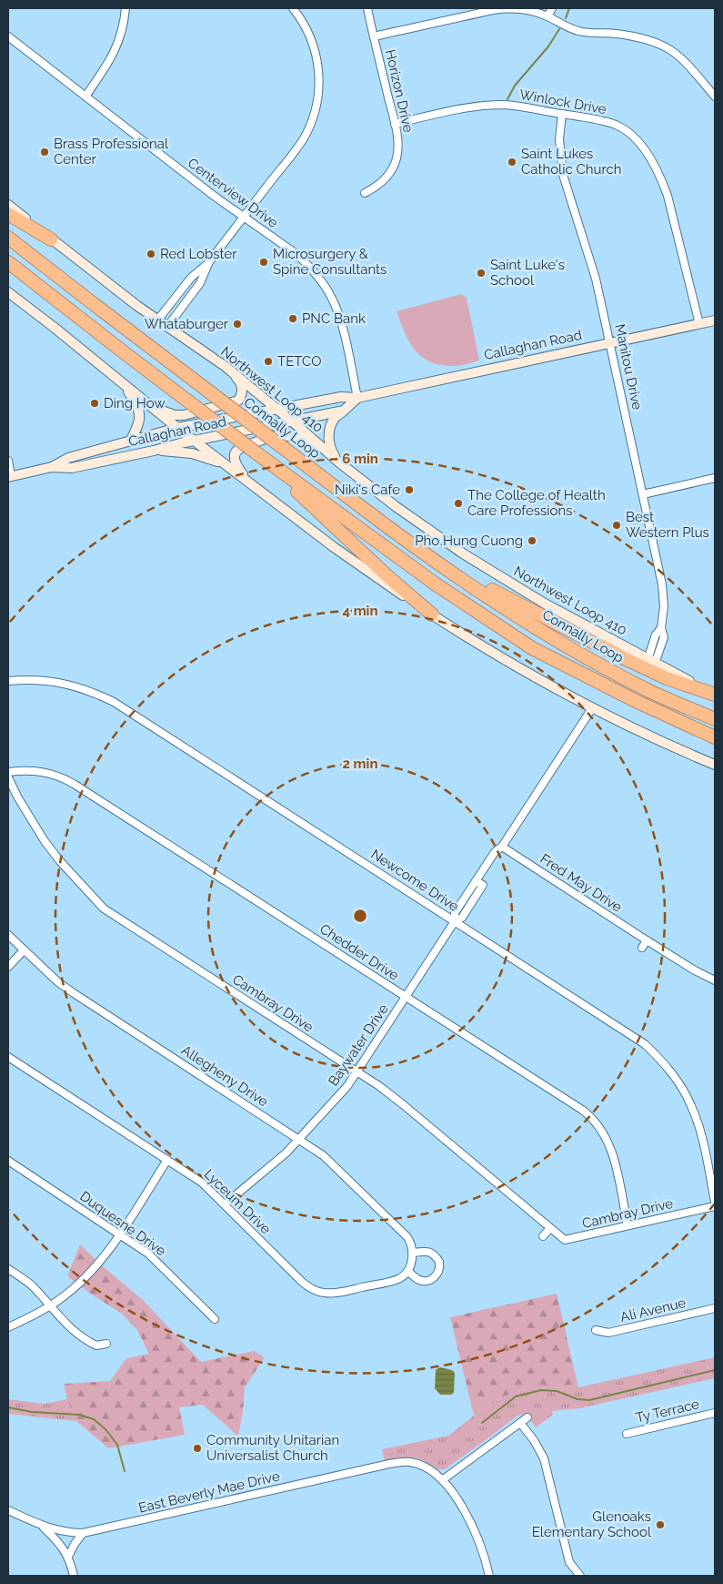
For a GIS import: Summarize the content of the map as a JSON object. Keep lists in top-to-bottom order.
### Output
{
  "streets": {
    "highway": ["Connally Loop"],
    "main road": ["Callaghan Road", "Northwest Loop 410"],
    "street": [
      "Horizon Drive",
      "Winlock Drive",
      "Centerview Drive",
      "Manitou Drive",
      "Newcome Drive",
      "Fred May Drive",
      "Chedder Drive",
      "Cambray Drive",
      "Baywater Drive",
      "Allegheny Drive",
      "Lyceum Drive",
      "Duquesne Drive",
      "Ali Avenue",
      "Ty Terrace",
      "East Beverly Mae Drive"
    ]
  },
  "crossings": [
    ["Horizon Drive", "Winlock Drive"],
    ["Winlock Drive", "Callaghan Road"],
    ["Winlock Drive", "Manitou Drive"],
    ["Centerview Drive", "Callaghan Road"],
    ["Callaghan Road", "Manitou Drive"],
    ["Callaghan Road", "Northwest Loop 410"],
    ["Manitou Drive", "Northwest Loop 410"],
    ["Newcome Drive", "Baywater Drive"],
    ["Fred May Drive", "Baywater Drive"],
    ["Chedder Drive", "Cambray Drive"],
    ["Chedder Drive", "Baywater Drive"],
    ["Cambray Drive", "Baywater Drive"],
    ["Baywater Drive", "Allegheny Drive"],
    ["Baywater Drive", "Lyceum Drive"],
    ["Allegheny Drive", "Lyceum Drive"]
  ],
  "places": [
    "Brass Professional Center",
    "Saint Lukes Catholic Church",
    "Red Lobster",
    "Microsurgery & Spine Consultants",
    "Saint Luke's School",
    "PNC Bank",
    "Whataburger",
    "TETCO",
    "Ding How",
    "Niki's Cafe",
    "The College of Health Care Professions",
    "Best Western Plus",
    "Pho Hung Cuong",
    "Community Unitarian Universalist Church",
    "Glenoaks Elementary School"
  ],
  "rings": ["6 min", "4 min", "2 min"]
}
